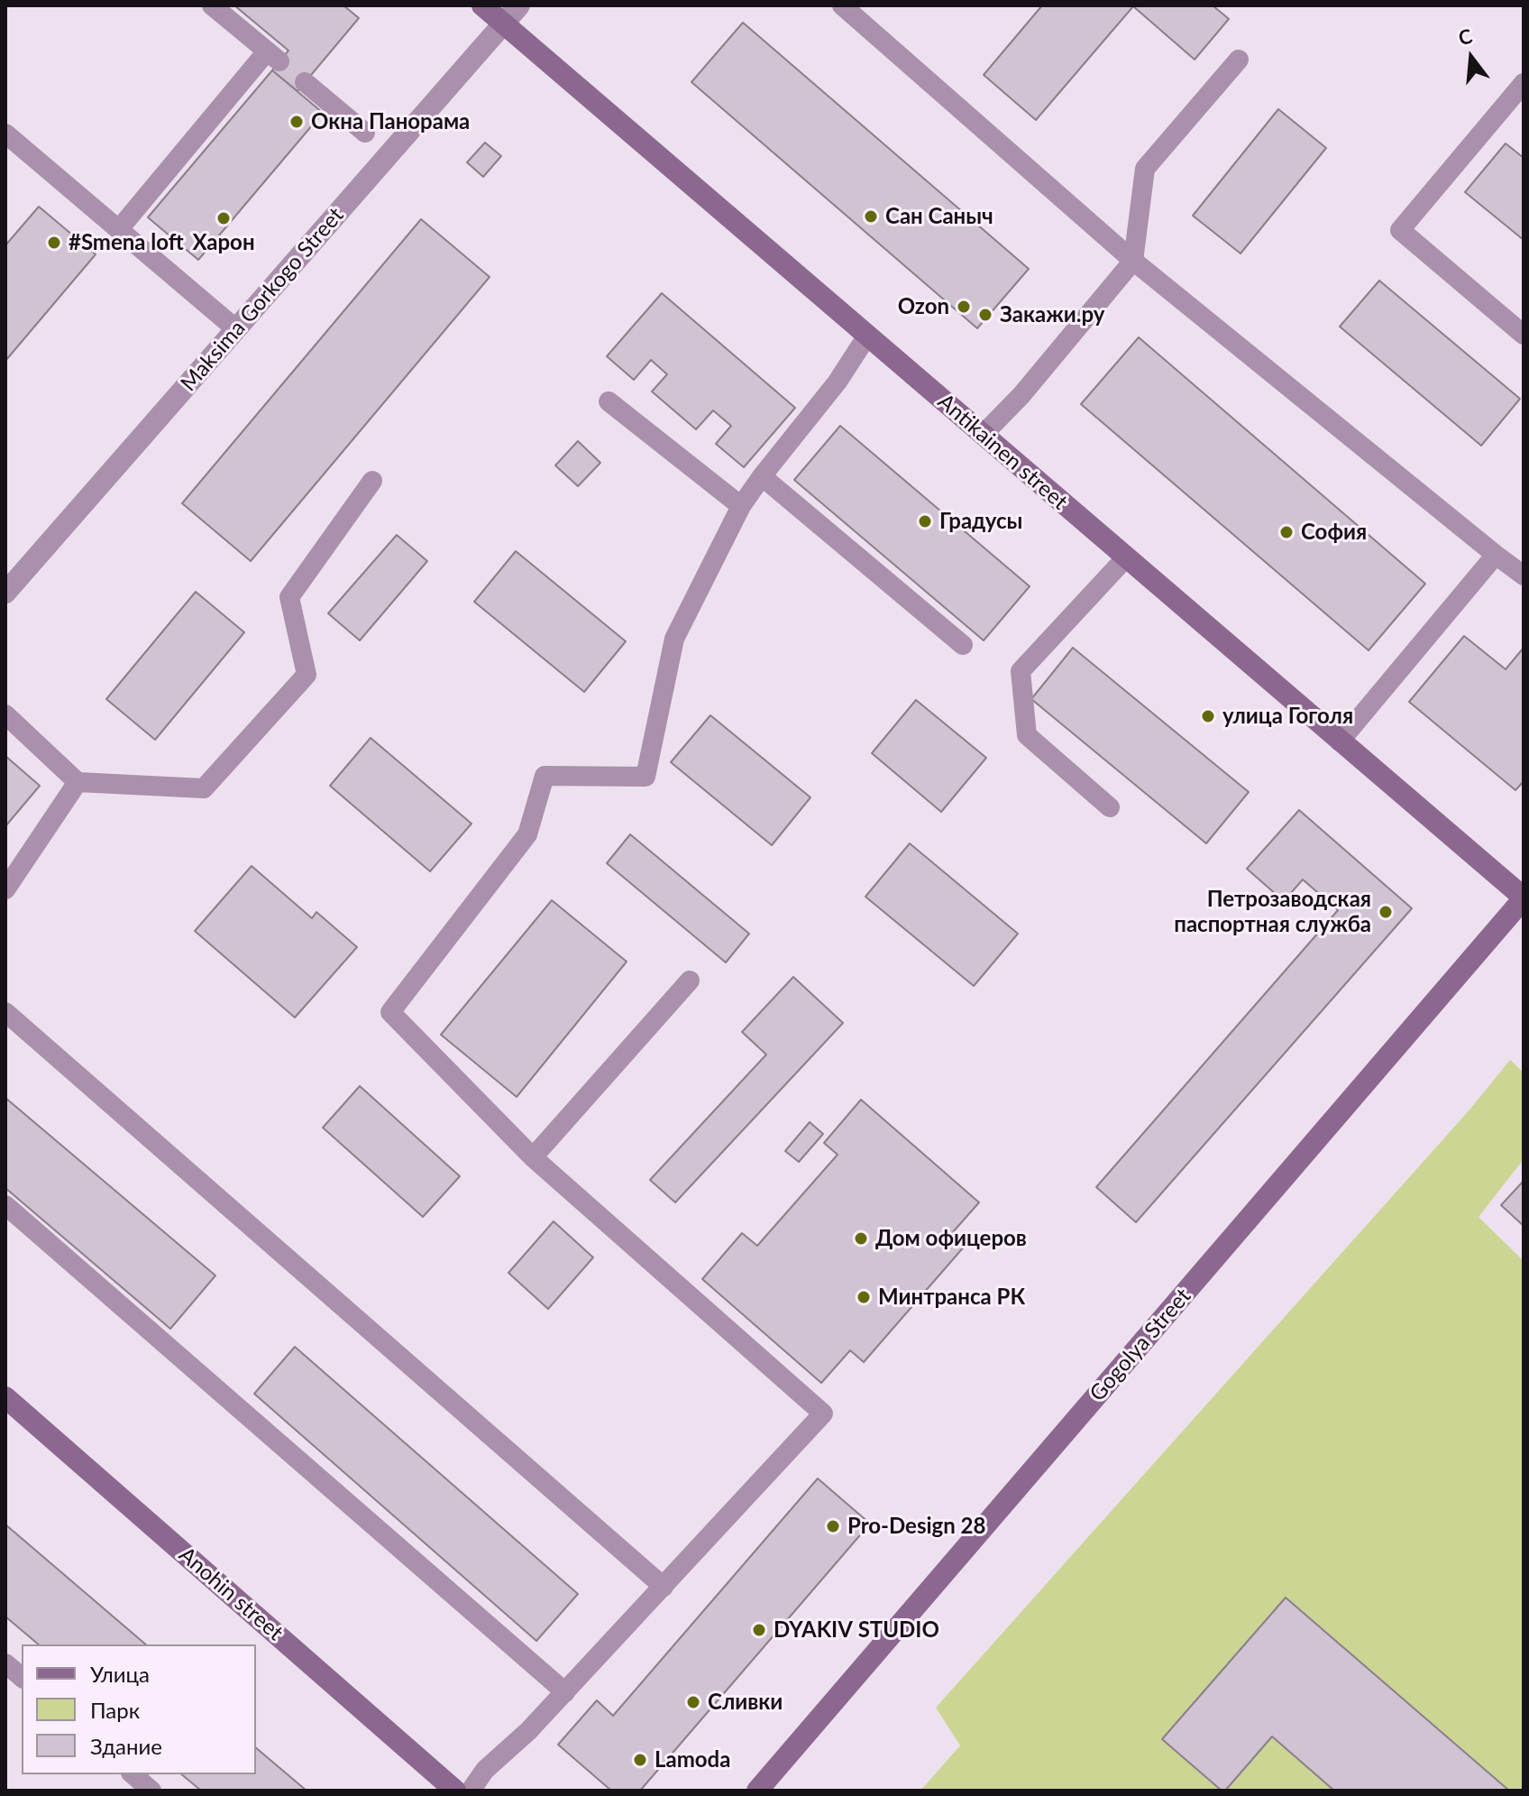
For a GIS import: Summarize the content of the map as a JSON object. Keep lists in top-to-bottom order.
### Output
{
  "streets": {
    "main road": ["Antikainen street", "Gogolya Street", "Anohin street"],
    "street": ["Maksima Gorkogo Street"]
  },
  "crossings": [
    ["Maksima Gorkogo Street", "Antikainen street"],
    ["Antikainen street", "Gogolya Street"]
  ],
  "places": [
    "Окна Панорама",
    "Сан Саныч",
    "Харон",
    "#Smena loft",
    "Ozon",
    "Закажи.ру",
    "Градусы",
    "София",
    "улица Гоголя",
    "Петрозаводская паспортная служба",
    "Дом офицеров",
    "Минтранса РК",
    "Pro-Design 28",
    "DYAKIV STUDIO",
    "Сливки",
    "Lamoda"
  ],
  "legend": ["Улица", "Парк", "Здание"],
  "north": "top"
}
